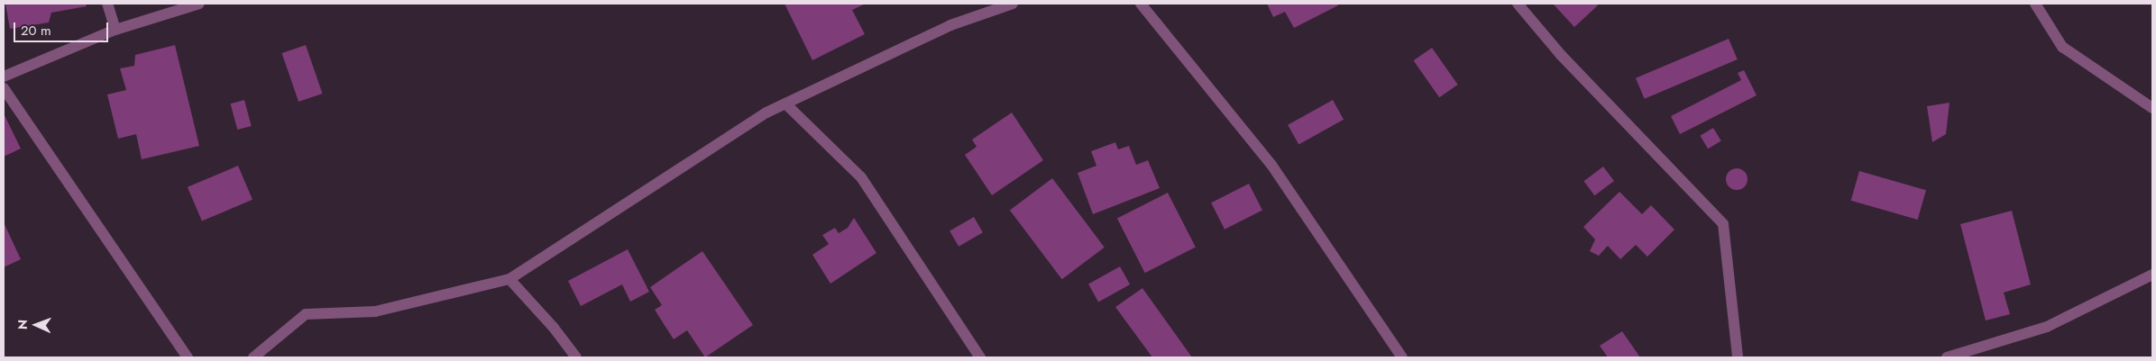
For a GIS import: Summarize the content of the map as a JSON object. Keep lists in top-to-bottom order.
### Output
{
  "scale_bar": "20 m",
  "north": "left"
}
